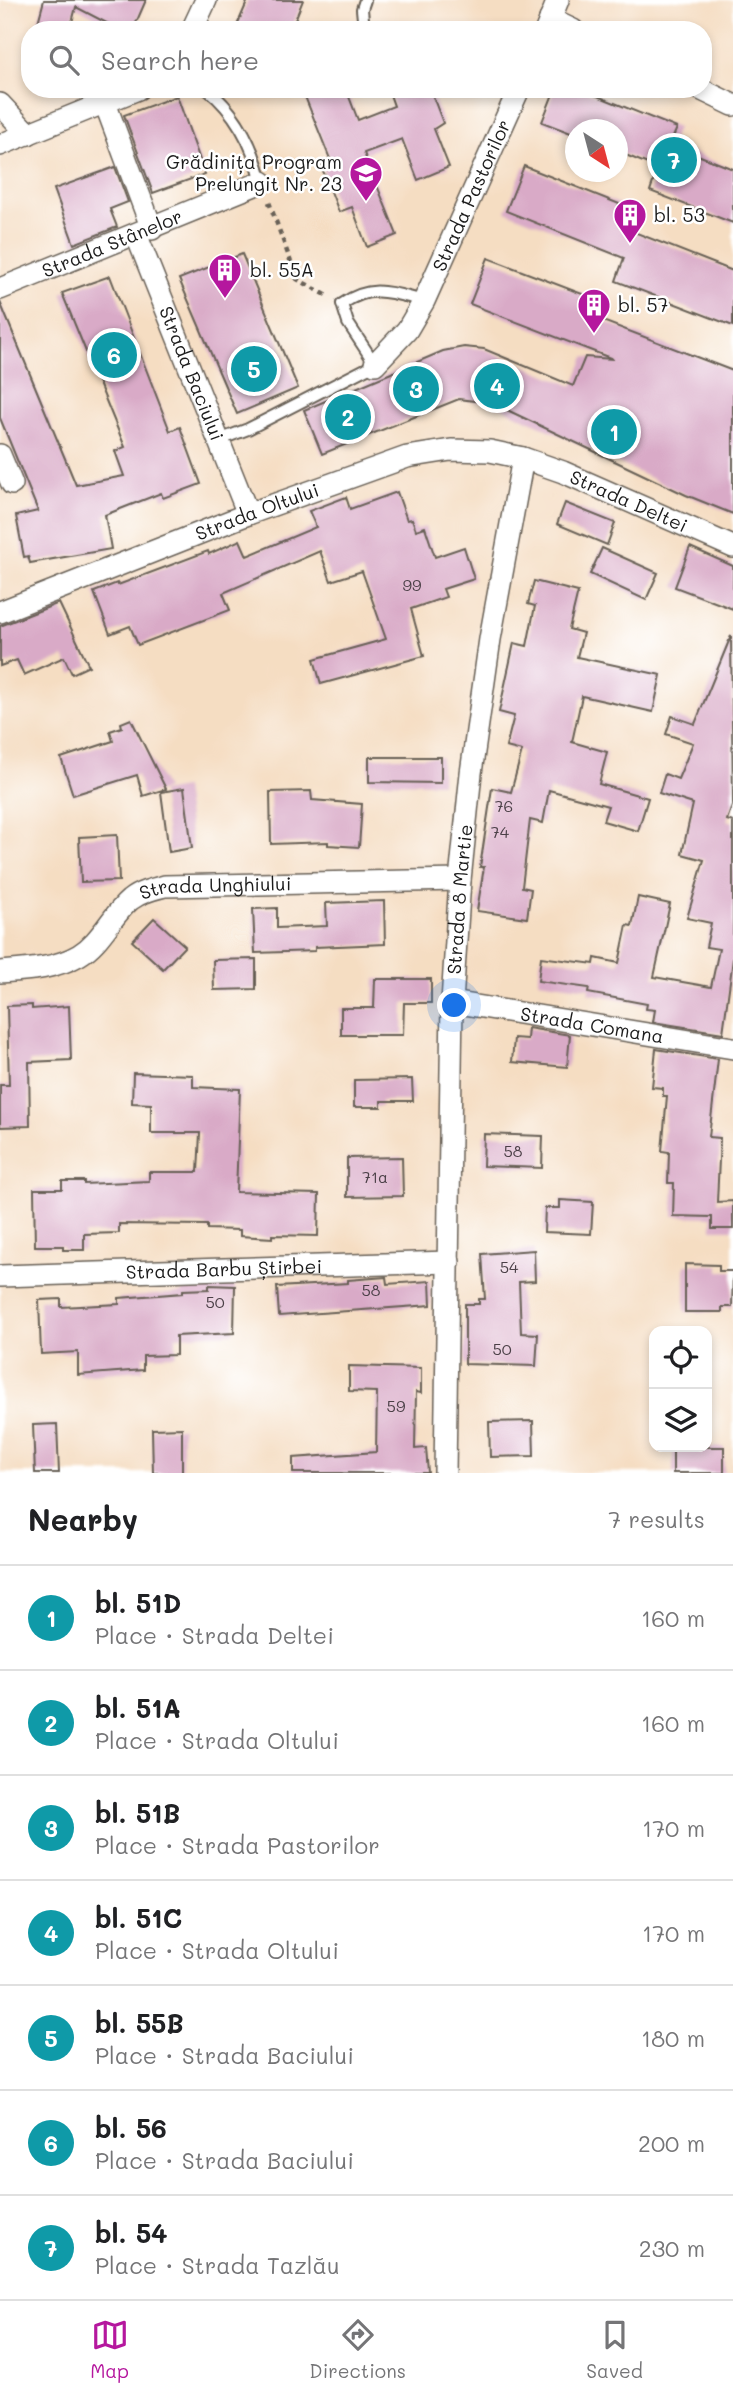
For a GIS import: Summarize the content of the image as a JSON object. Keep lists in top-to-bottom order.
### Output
{
  "streets": {
    "street": [
      "Strada Pastorilor",
      "Strada Stânelor",
      "Strada Baciului",
      "Strada Deltei",
      "Strada Oltului",
      "Strada Unghiului",
      "Strada 8 Martie",
      "Strada Comana",
      "Strada Barbu Știrbei"
    ]
  },
  "crossings": [
    ["Strada Pastorilor", "Strada Baciului"],
    ["Strada Stânelor", "Strada Baciului"],
    ["Strada Baciului", "Strada Oltului"],
    ["Strada Deltei", "Strada Oltului"],
    ["Strada Deltei", "Strada 8 Martie"],
    ["Strada Oltului", "Strada 8 Martie"],
    ["Strada Unghiului", "Strada 8 Martie"],
    ["Strada 8 Martie", "Strada Comana"],
    ["Strada 8 Martie", "Strada Barbu Știrbei"]
  ],
  "places": {
    "school or university": ["Grădinița Program Prelungit Nr. 23"],
    "building": ["bl. 53", "bl. 55A", "bl. 57"]
  },
  "house_numbers": [
    "99",
    "76",
    "74",
    "58",
    "71a",
    "54",
    "58",
    "50",
    "50",
    "59"
  ],
  "north": "bottom right",
  "page": {
    "search": "Search here",
    "pins": [
      "7",
      "6",
      "5",
      "4",
      "3",
      "2",
      "1"
    ],
    "heading": ["Nearby", "7 results"],
    "list": [
      {
        "mark": "1",
        "name": "bl. 51D",
        "note": "Place · Strada Deltei",
        "value": "160 m"
      },
      {
        "mark": "2",
        "name": "bl. 51A",
        "note": "Place · Strada Oltului",
        "value": "160 m"
      },
      {
        "mark": "3",
        "name": "bl. 51B",
        "note": "Place · Strada Pastorilor",
        "value": "170 m"
      },
      {
        "mark": "4",
        "name": "bl. 51C",
        "note": "Place · Strada Oltului",
        "value": "170 m"
      },
      {
        "mark": "5",
        "name": "bl. 55B",
        "note": "Place · Strada Baciului",
        "value": "180 m"
      },
      {
        "mark": "6",
        "name": "bl. 56",
        "note": "Place · Strada Baciului",
        "value": "200 m"
      },
      {
        "mark": "7",
        "name": "bl. 54",
        "note": "Place · Strada Tazlău",
        "value": "230 m"
      }
    ],
    "nav": ["Map", "Directions", "Saved"]
  }
}
